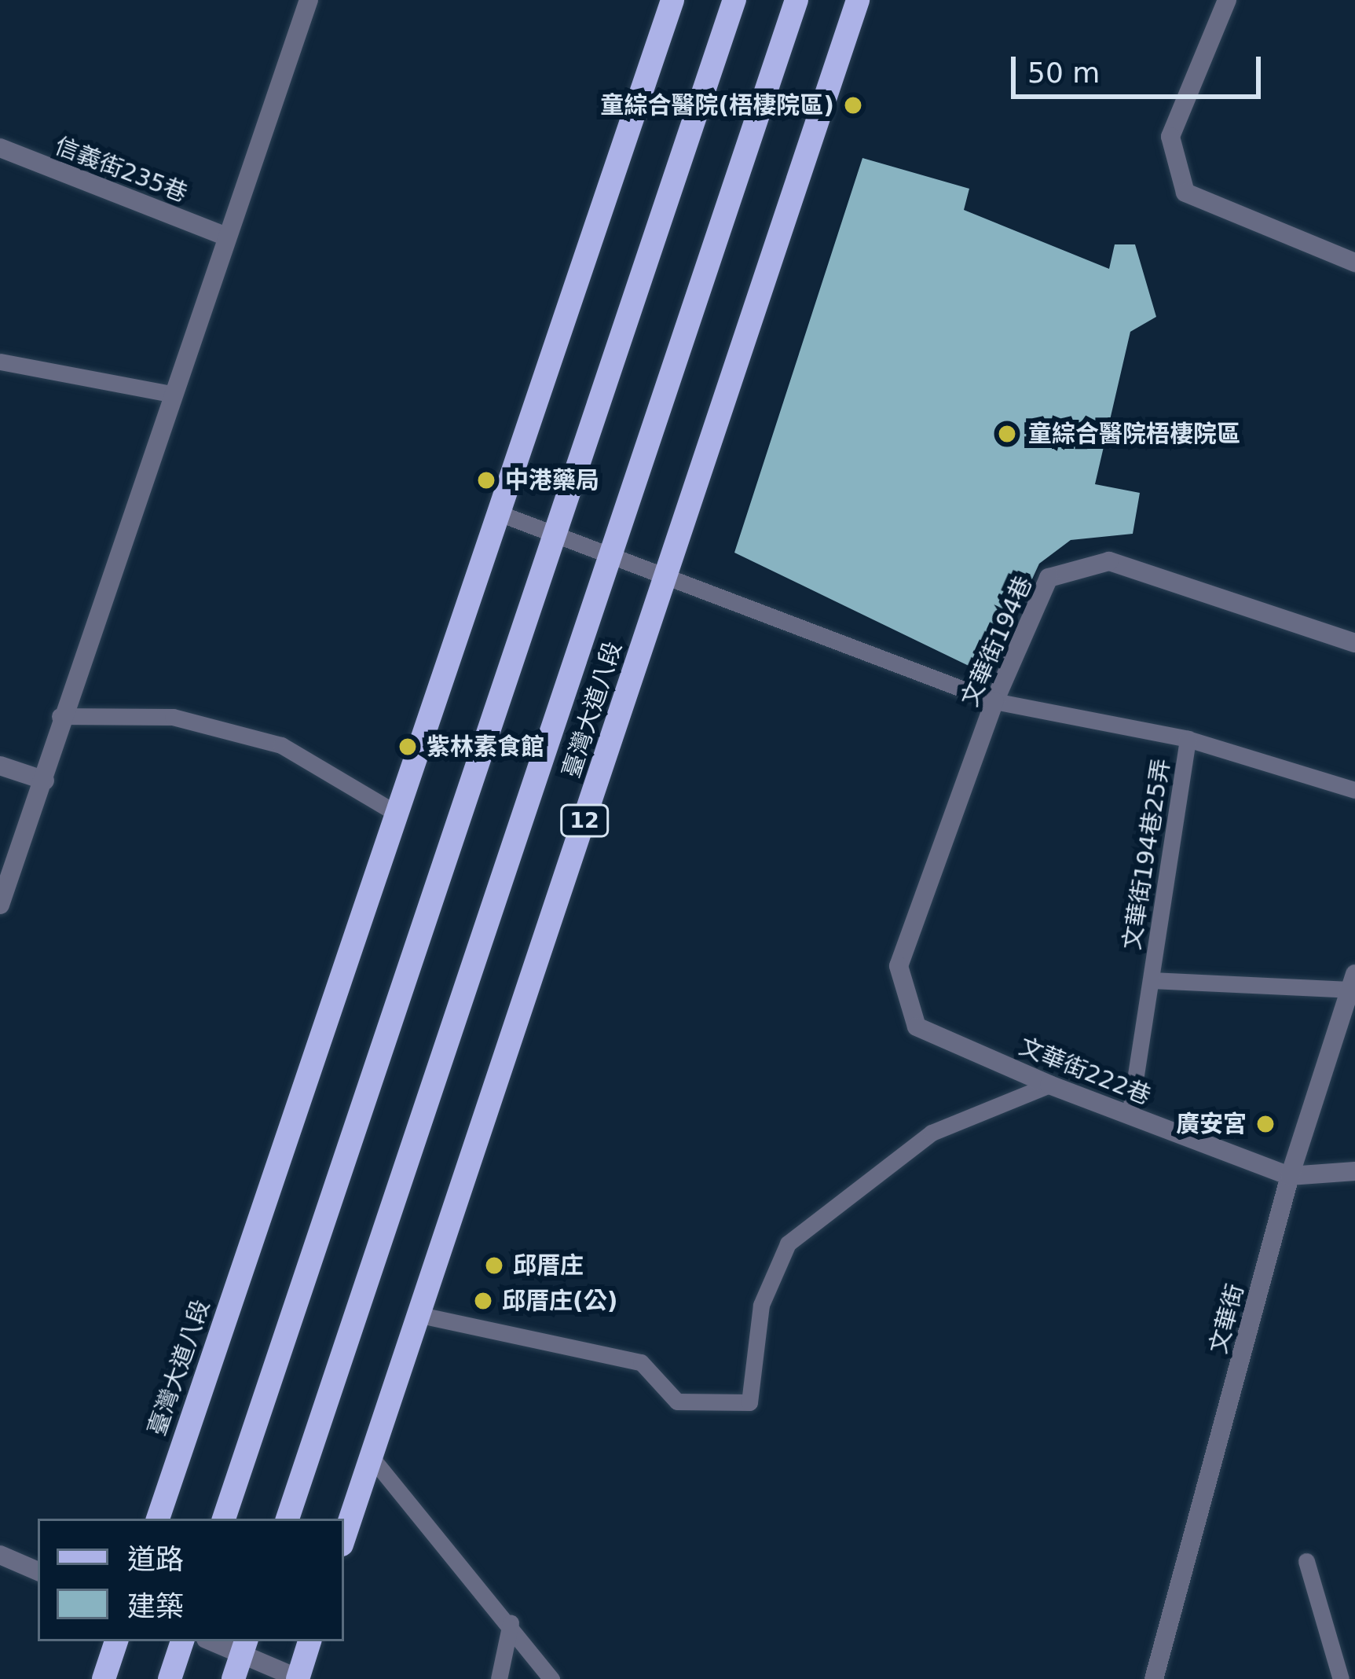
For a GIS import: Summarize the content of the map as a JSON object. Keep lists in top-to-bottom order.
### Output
{
  "streets": {
    "main road": ["臺灣大道八段", "12"],
    "street": [
      "信義街235巷",
      "文華街194巷",
      "文華街222巷",
      "文華街"
    ],
    "lane": ["文華街194巷25弄"]
  },
  "crossings": [
    ["文華街194巷", "文華街194巷25弄"],
    ["文華街194巷", "文華街222巷"],
    ["臺灣大道八段", "文華街194巷25弄"],
    ["文華街194巷25弄", "文華街222巷"],
    ["文華街222巷", "文華街"]
  ],
  "places": [
    "童綜合醫院(梧棲院區)",
    "童綜合醫院梧棲院區",
    "中港藥局",
    "紫林素食館",
    "廣安宮",
    "邱厝庄",
    "邱厝庄(公)"
  ],
  "legend": ["道路", "建築"],
  "scale_bar": "50 m"
}
